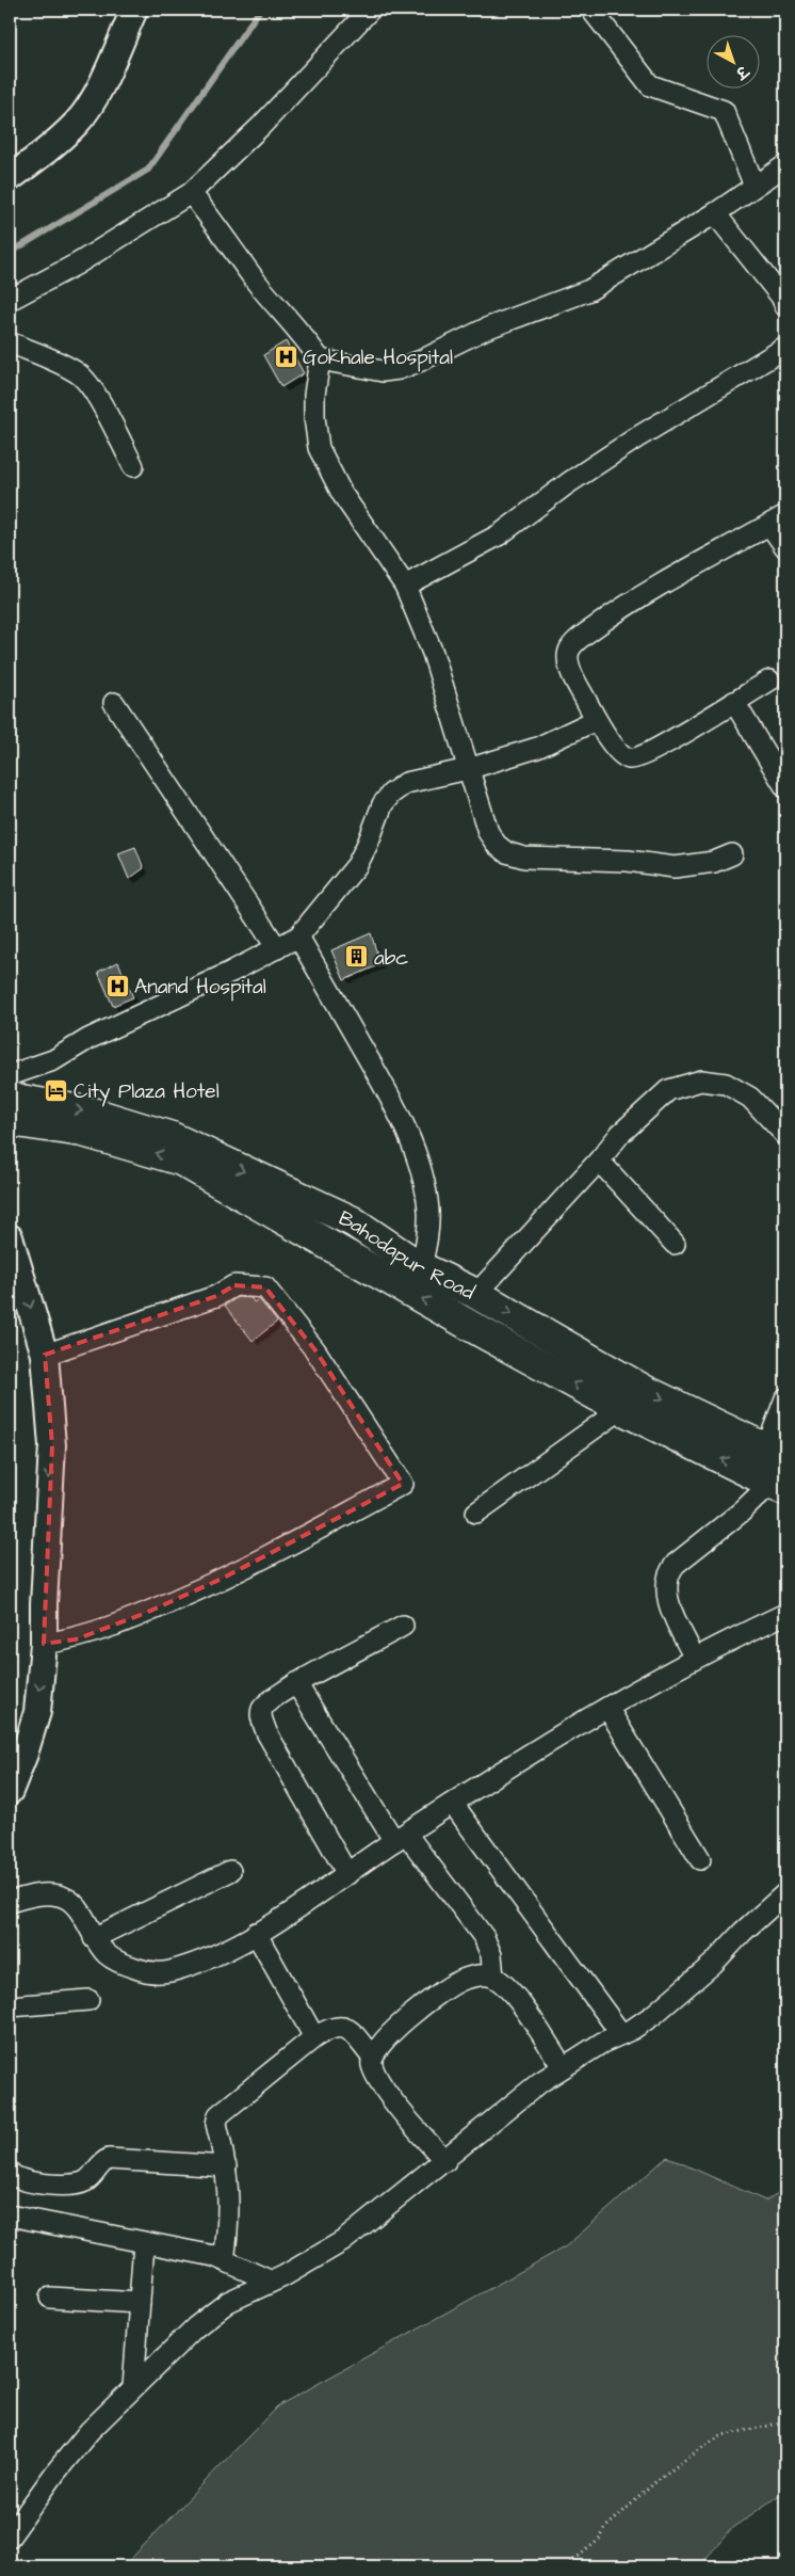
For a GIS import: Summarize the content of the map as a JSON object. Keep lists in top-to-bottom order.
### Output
{
  "streets": {
    "main road": ["Bahodapur Road"]
  },
  "places": {
    "hospital": ["Gokhale Hospital", "Anand Hospital"],
    "building": ["abc"],
    "hotel": ["City Plaza Hotel"]
  },
  "north": "bottom right"
}
